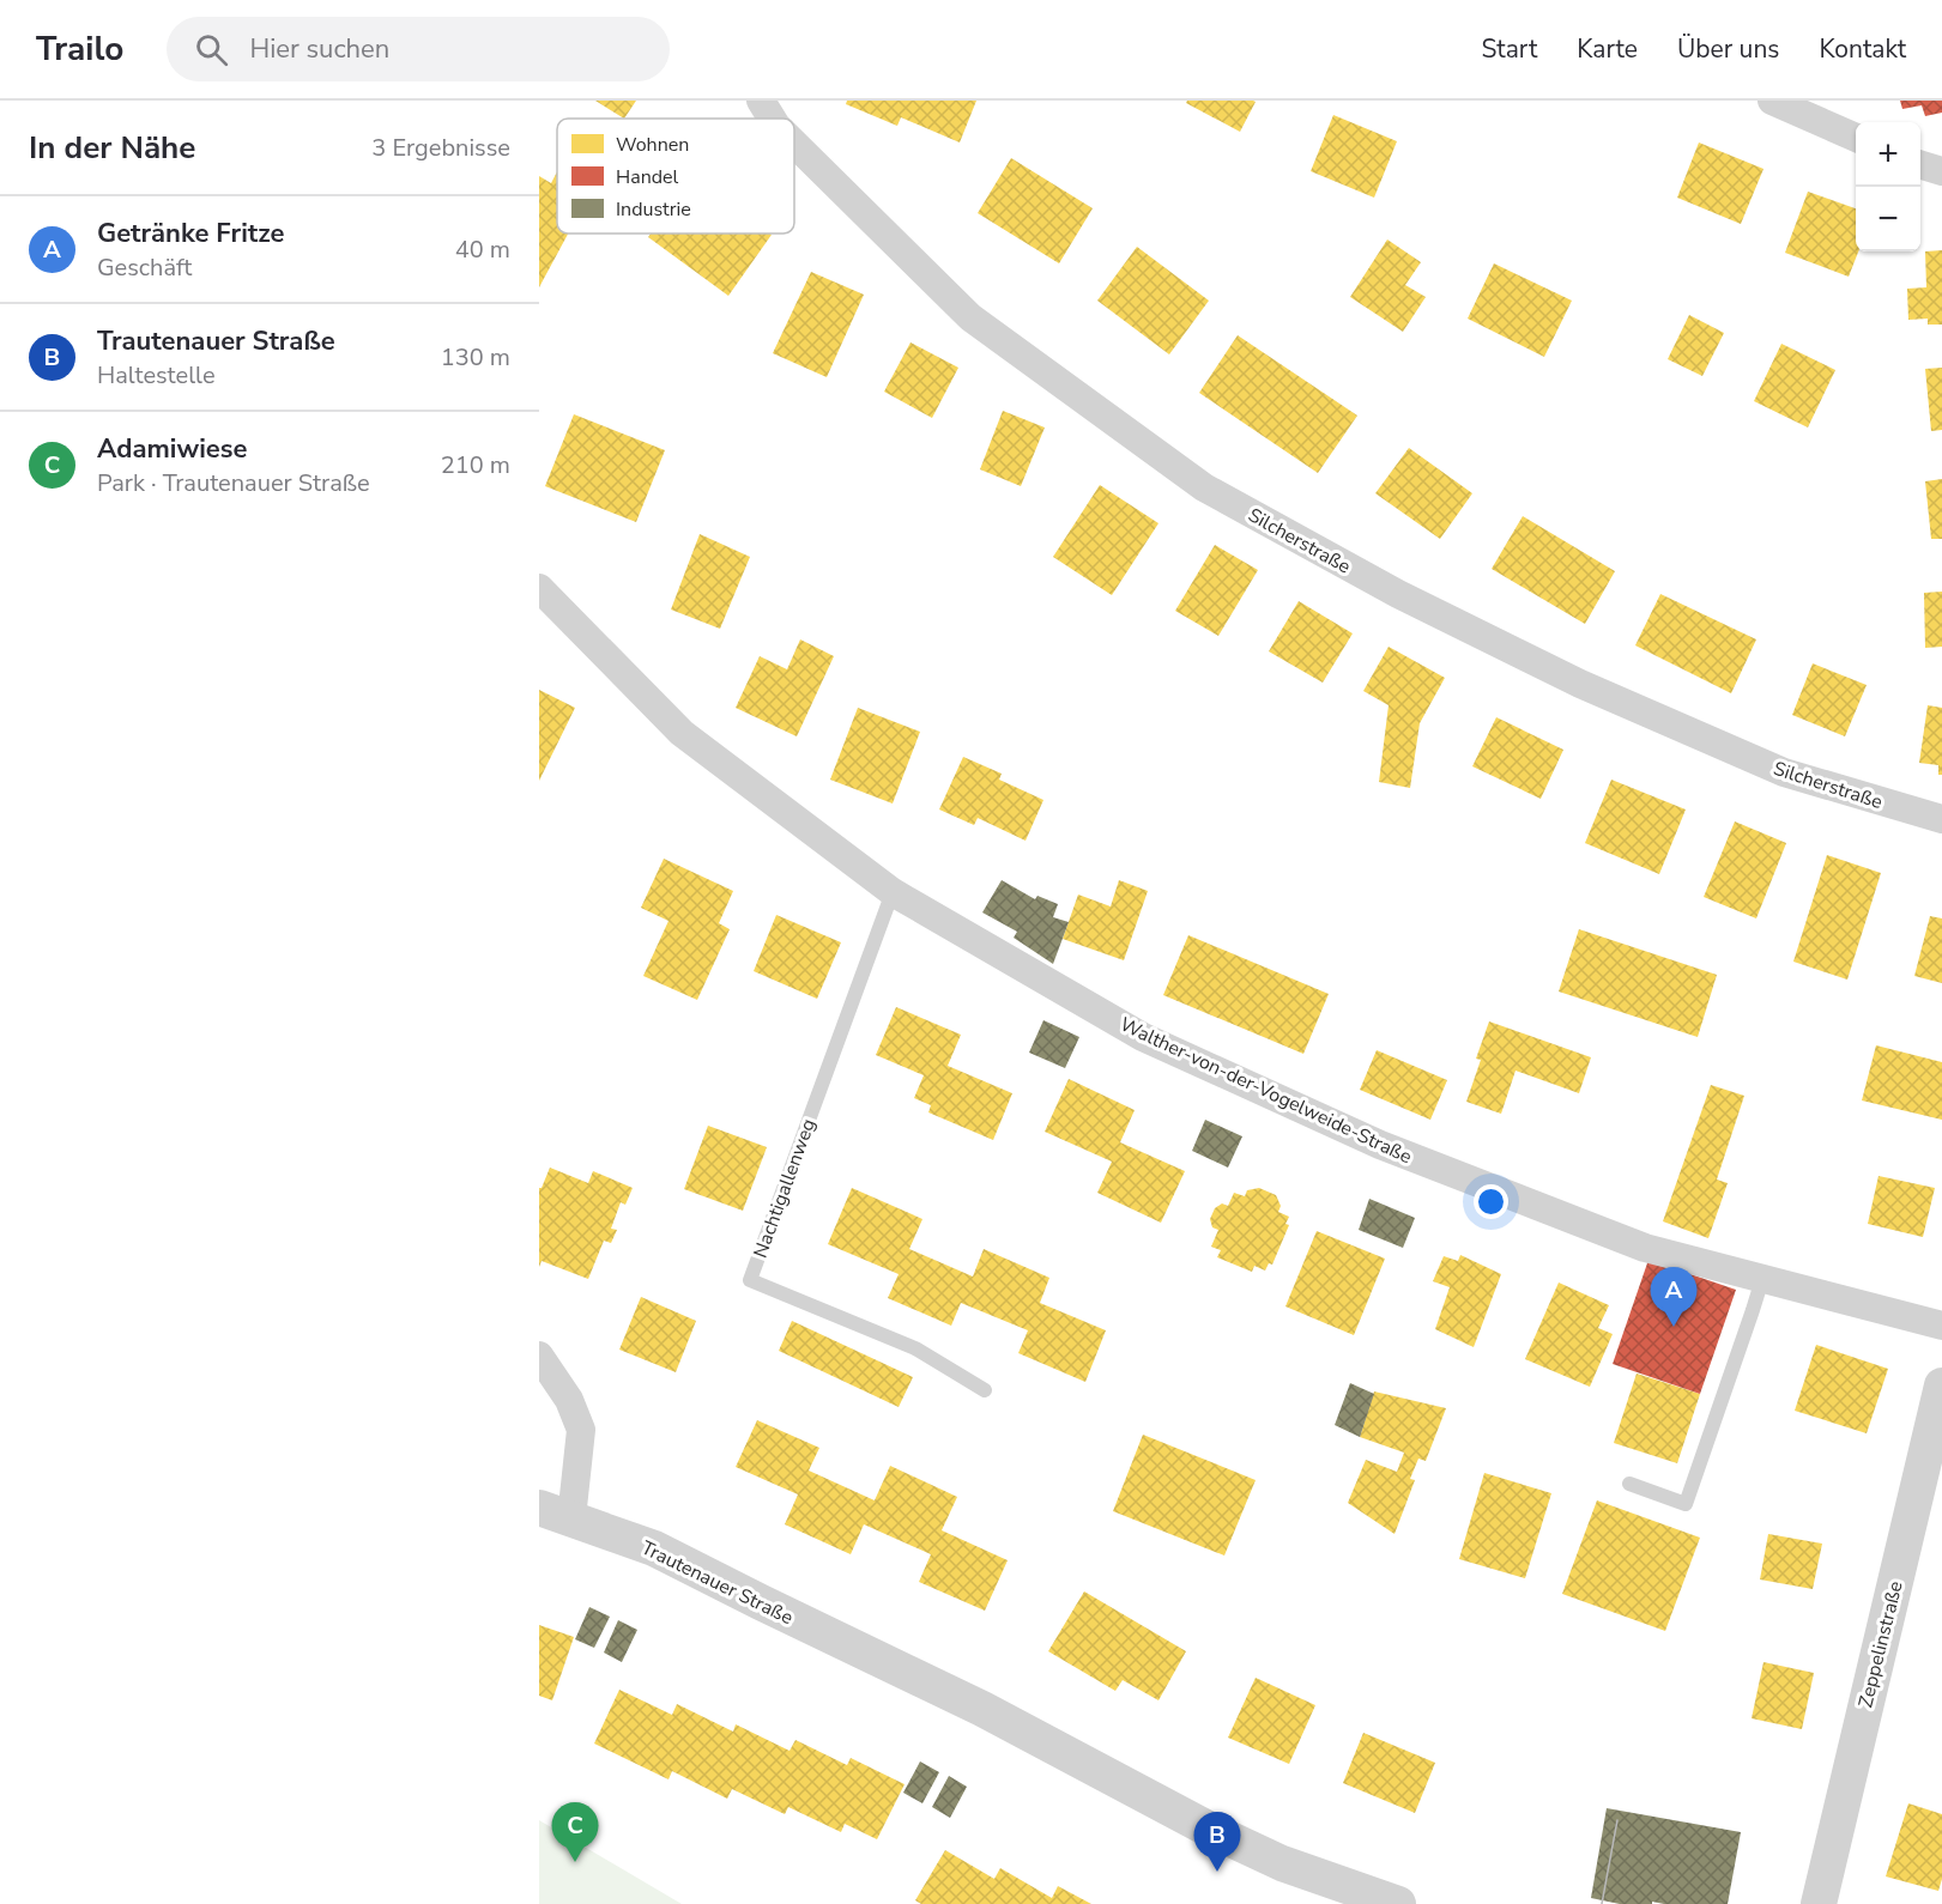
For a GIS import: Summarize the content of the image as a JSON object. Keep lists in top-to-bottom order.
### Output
{
  "streets": {
    "street": [
      "Silcherstraße",
      "Walther-von-der-Vogelweide-Straße",
      "Trautenauer Straße",
      "Zeppelinstraße"
    ],
    "lane": ["Nachtigallenweg"]
  },
  "crossings": [
    ["Walther-von-der-Vogelweide-Straße", "Nachtigallenweg"]
  ],
  "legend": ["Wohnen", "Handel", "Industrie"],
  "page": {
    "header": "Trailo",
    "search": "Hier suchen",
    "nav": [
      "Start",
      "Karte",
      "Über uns",
      "Kontakt"
    ],
    "heading": ["In der Nähe", "3 Ergebnisse"],
    "map_buttons": ["+", "−"],
    "list": [
      {
        "mark": "A",
        "name": "Getränke Fritze",
        "note": "Geschäft",
        "value": "40 m"
      },
      {
        "mark": "B",
        "name": "Trautenauer Straße",
        "note": "Haltestelle",
        "value": "130 m"
      },
      {
        "mark": "C",
        "name": "Adamiwiese",
        "note": "Park · Trautenauer Straße",
        "value": "210 m"
      }
    ],
    "pins": ["A", "C", "B"]
  }
}
